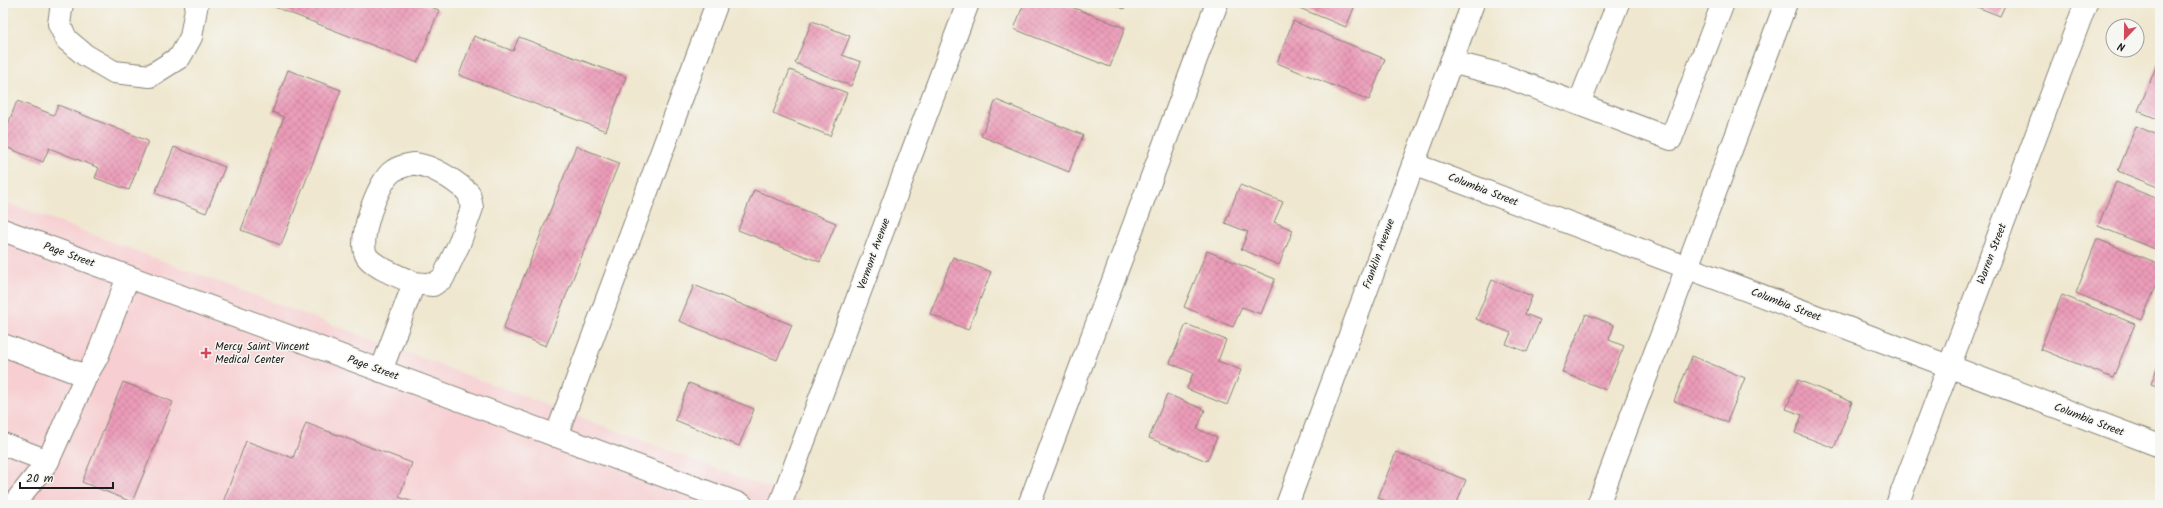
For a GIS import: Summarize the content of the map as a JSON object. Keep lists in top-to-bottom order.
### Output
{
  "streets": {
    "street": [
      "Columbia Street",
      "Vermont Avenue",
      "Franklin Avenue",
      "Warren Street",
      "Page Street"
    ]
  },
  "crossings": [
    ["Columbia Street", "Franklin Avenue"],
    ["Columbia Street", "Warren Street"]
  ],
  "places": {
    "health": ["Mercy Saint Vincent Medical Center"]
  },
  "scale_bar": "20 m",
  "north": "bottom"
}
